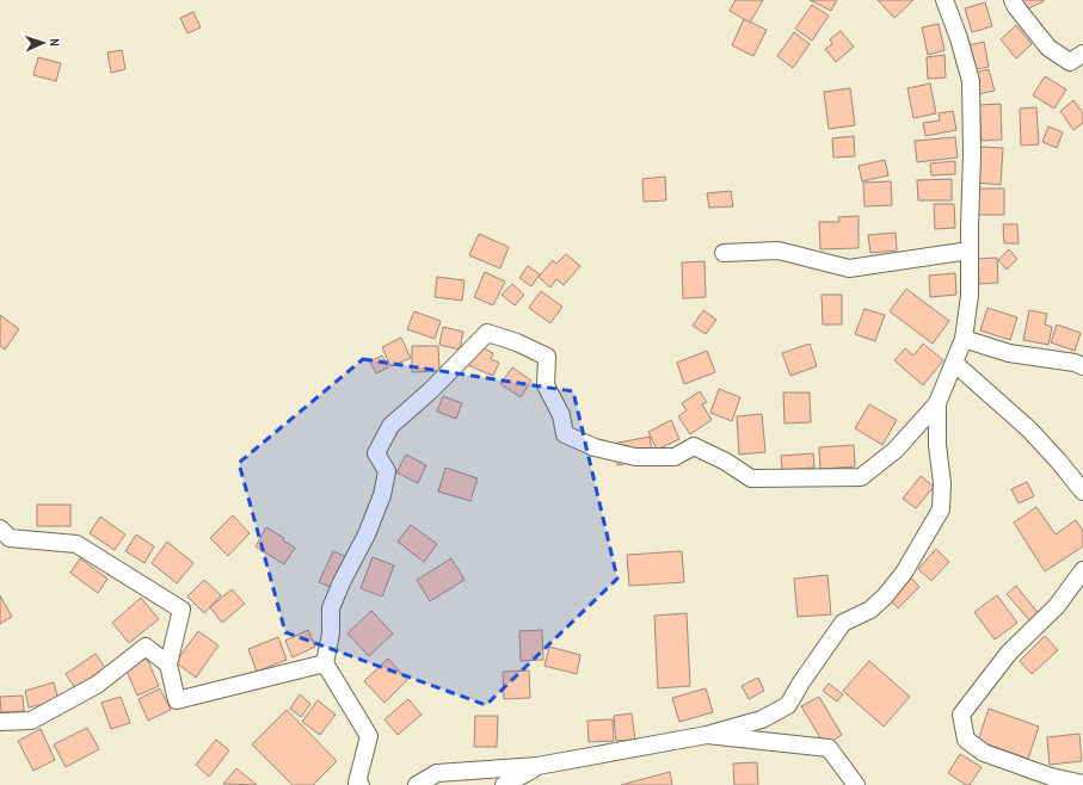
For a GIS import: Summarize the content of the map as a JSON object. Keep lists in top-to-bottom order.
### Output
{
  "north": "right"
}
